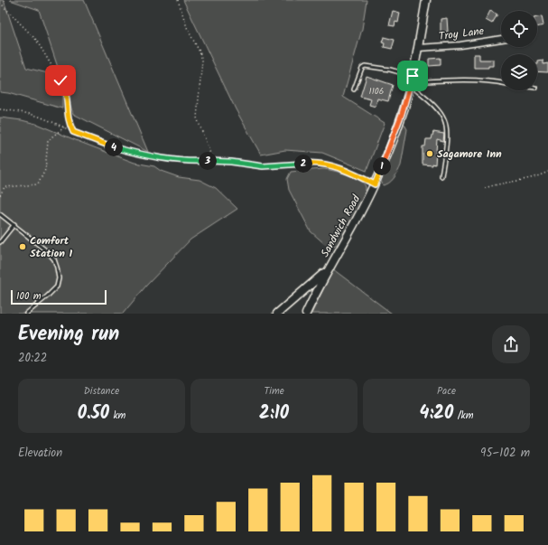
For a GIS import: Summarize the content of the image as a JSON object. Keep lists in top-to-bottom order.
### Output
{
  "streets": {
    "main road": ["Sandwich Road"],
    "street": ["Troy Lane"]
  },
  "crossings": [
    ["Troy Lane", "Sandwich Road"]
  ],
  "places": ["Sagamore Inn", "Comfort Station 1"],
  "house_numbers": ["1106"],
  "scale_bar": "100 m",
  "page": {
    "pins": [
      "4",
      "3",
      "2",
      "1"
    ],
    "scale": "100 m",
    "heading": ["Evening run", "20:22"],
    "stats": [
      ["Distance", "0.50 km"],
      ["Time", "2:10"],
      ["Pace", "4:20 /km"]
    ],
    "chart": ["Elevation", "95–102 m"]
  }
}
